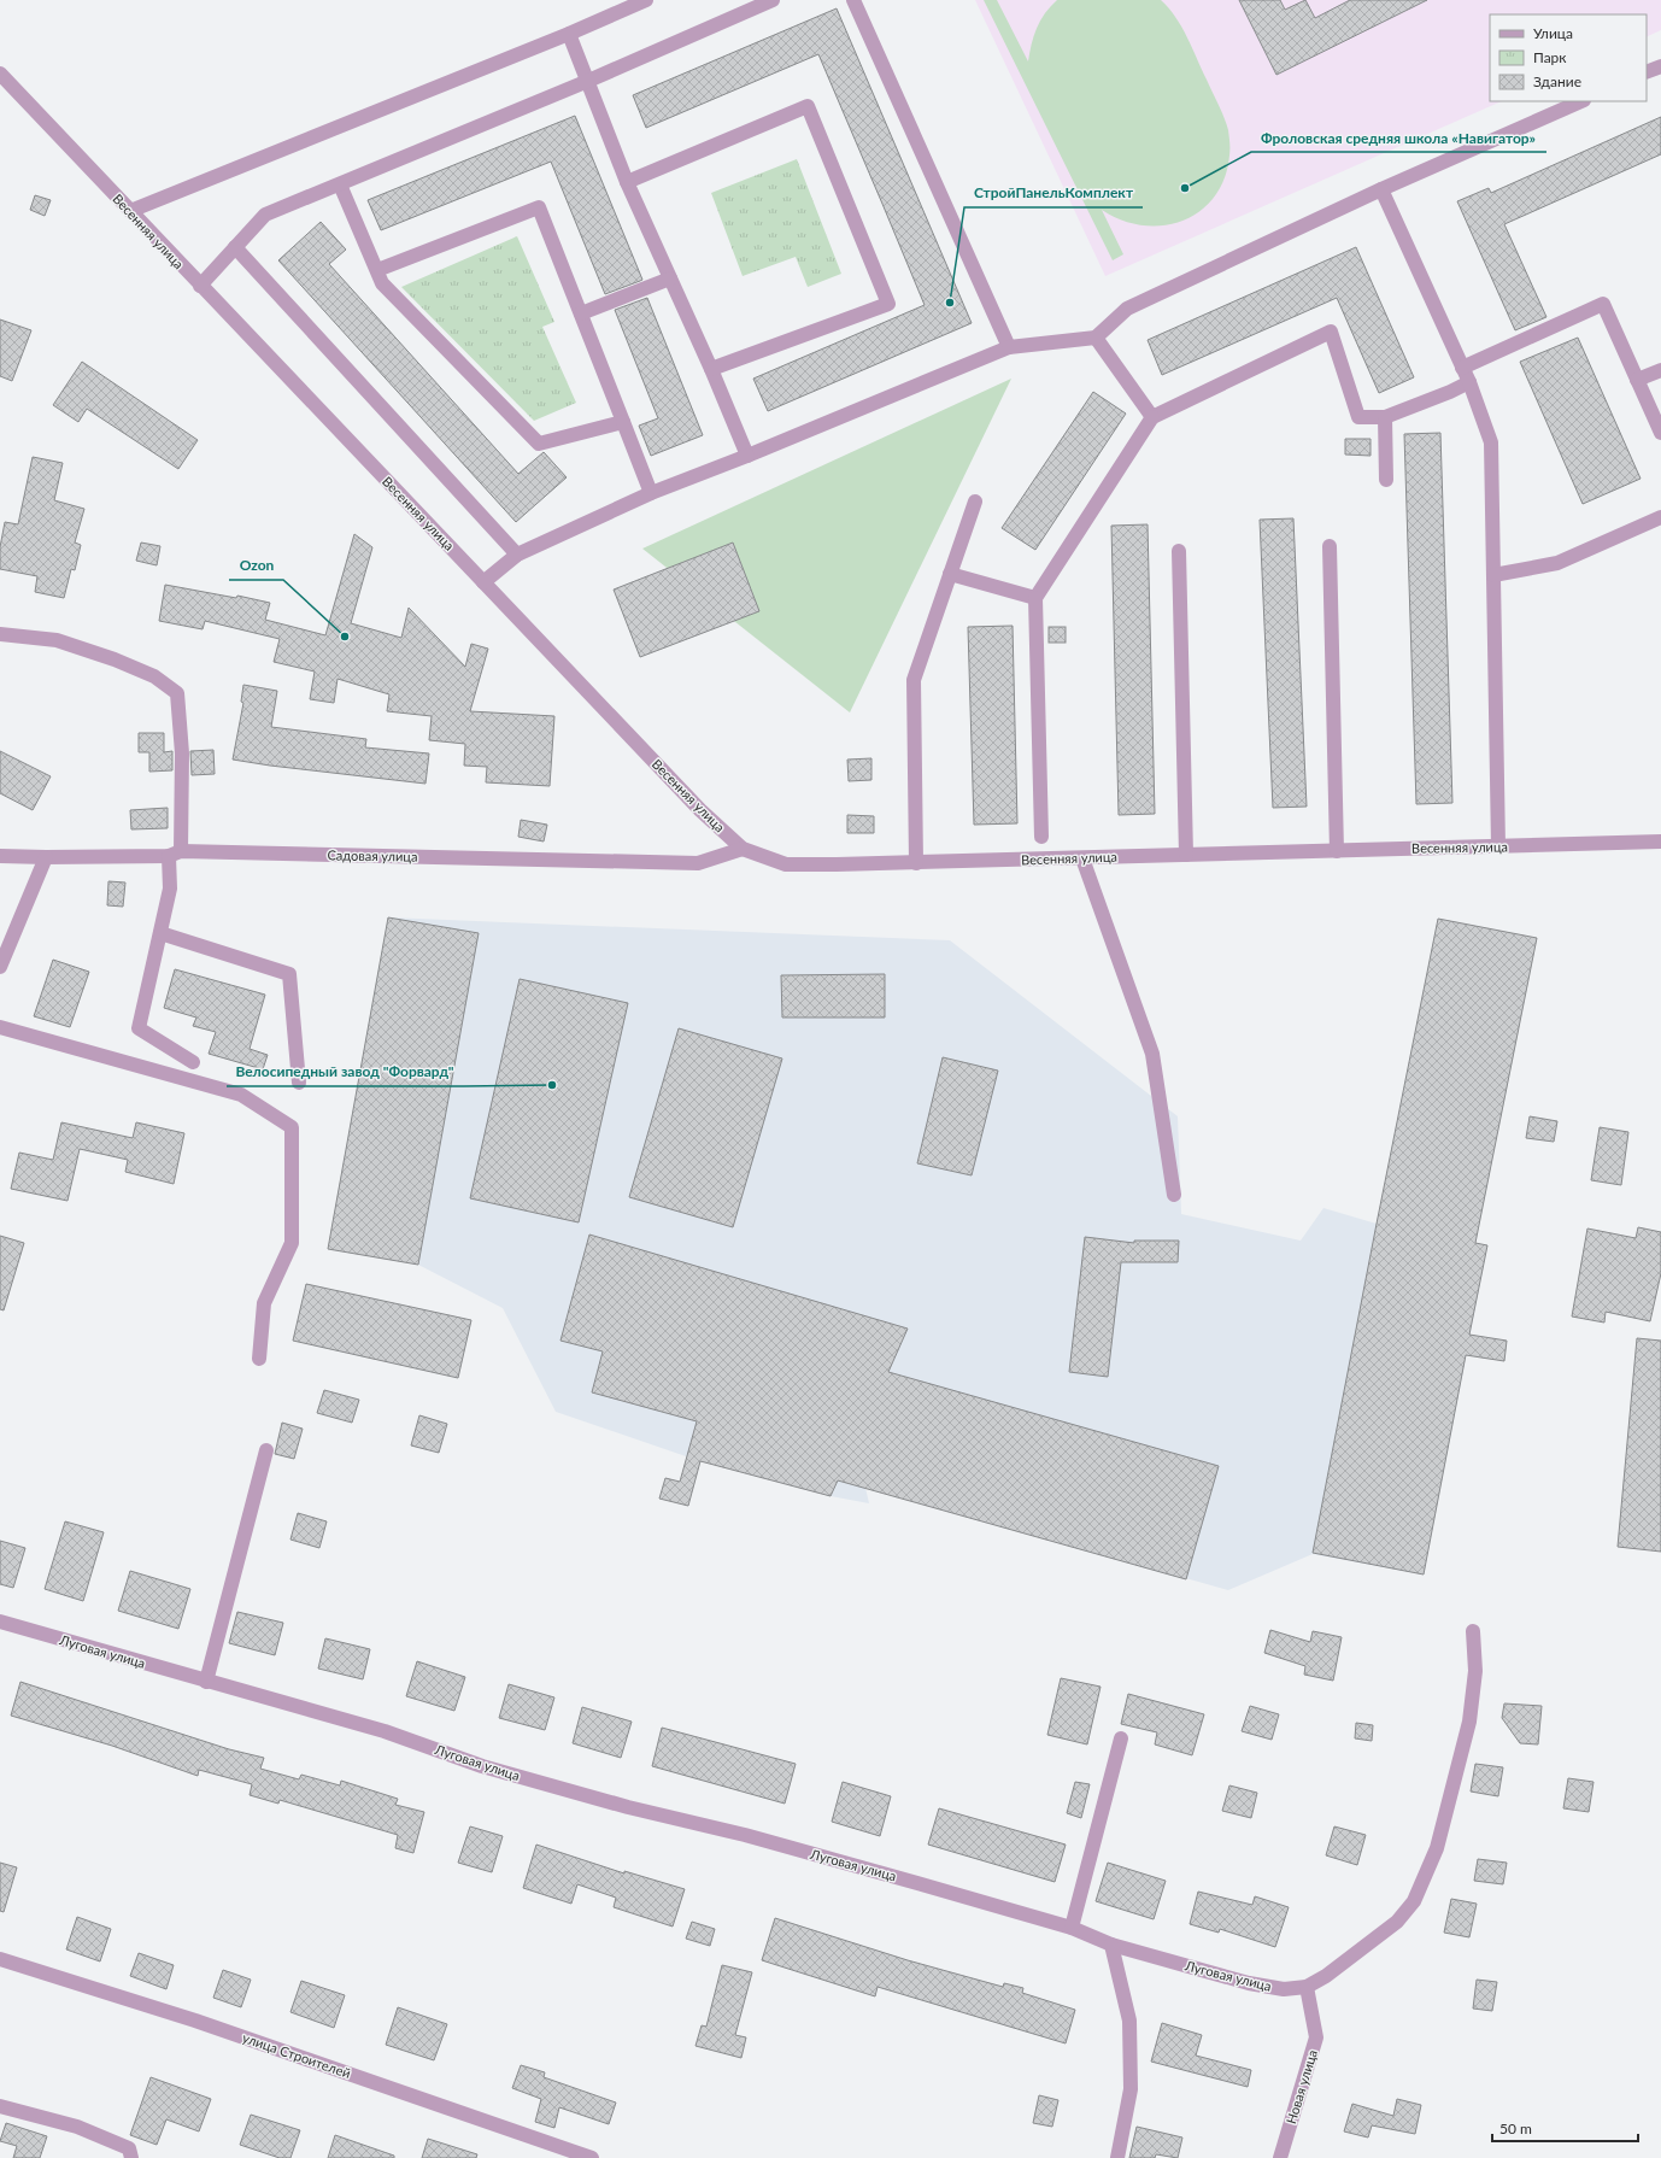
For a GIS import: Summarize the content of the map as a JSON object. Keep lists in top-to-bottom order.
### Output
{
  "streets": {
    "street": [
      "Весенняя улица",
      "Садовая улица",
      "Луговая улица",
      "улица Строителей",
      "Новая улица"
    ]
  },
  "crossings": [
    ["Весенняя улица", "Садовая улица"],
    ["Луговая улица", "Новая улица"]
  ],
  "places": [
    "Фроловская средняя школа «Навигатор»",
    "СтройПанельКомплект",
    "Ozon",
    "Велосипедный завод \"Форвард\""
  ],
  "legend": ["Улица", "Парк", "Здание"],
  "scale_bar": "50 m"
}
